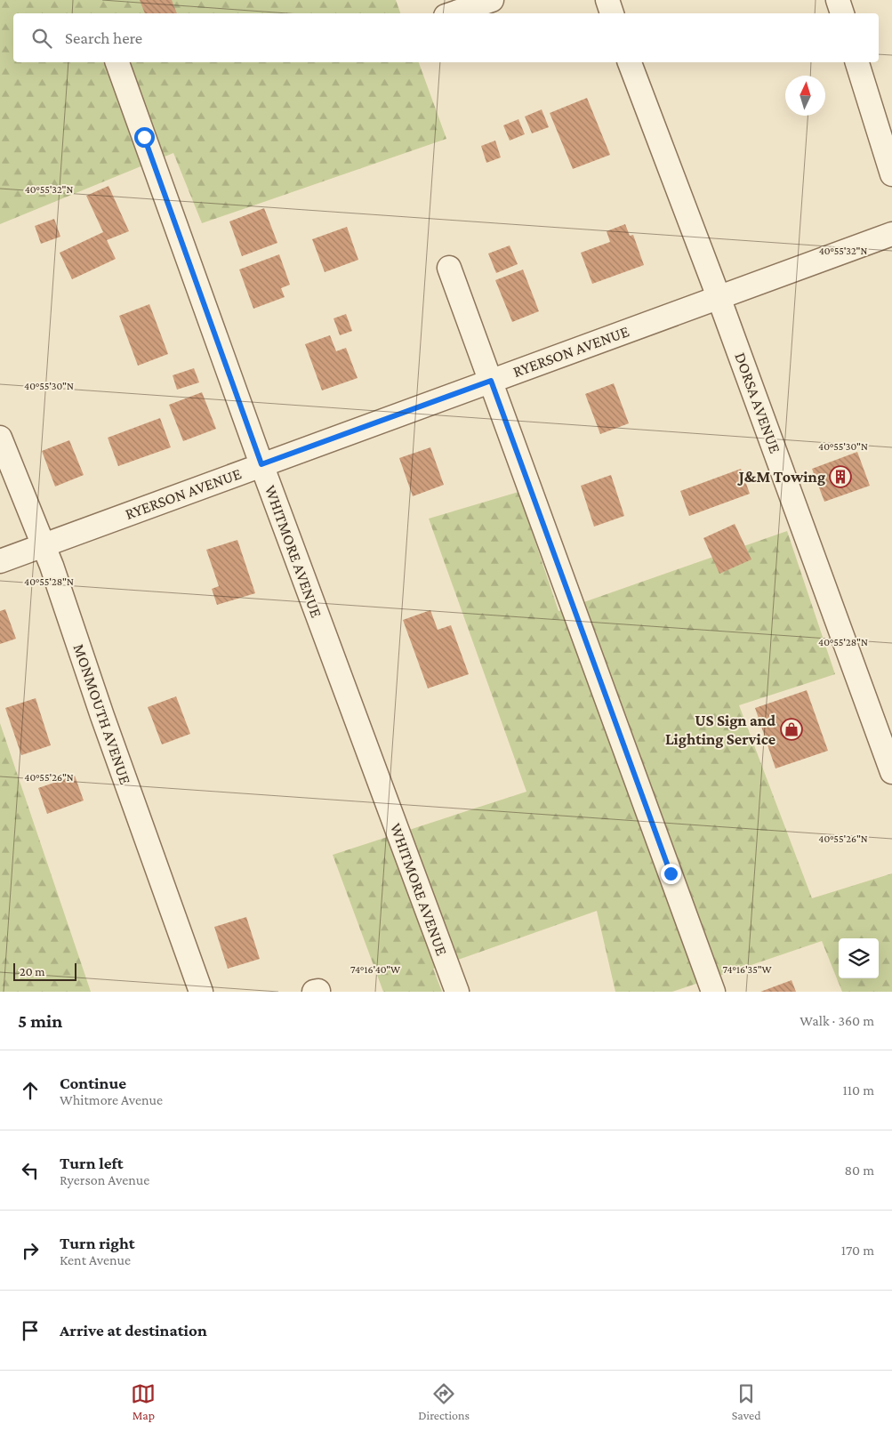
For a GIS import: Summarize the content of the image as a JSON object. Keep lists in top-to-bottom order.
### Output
{
  "streets": {
    "street": [
      "RYERSON AVENUE",
      "DORSA AVENUE",
      "WHITMORE AVENUE",
      "MONMOUTH AVENUE"
    ]
  },
  "crossings": [
    ["RYERSON AVENUE", "DORSA AVENUE"],
    ["RYERSON AVENUE", "WHITMORE AVENUE"],
    ["RYERSON AVENUE", "MONMOUTH AVENUE"]
  ],
  "places": {
    "building": ["J&M Towing"],
    "shop": ["US Sign and Lighting Service"]
  },
  "scale_bar": "20 m",
  "north": "top",
  "page": {
    "search": "Search here",
    "scale": "20 m",
    "heading": ["5 min", "Walk · 360 m"],
    "list": [
      ["Continue", "Whitmore Avenue", "110 m"],
      ["Turn left", "Ryerson Avenue", "80 m"],
      ["Turn right", "Kent Avenue", "170 m"],
      "Arrive at destination"
    ],
    "nav": ["Map", "Directions", "Saved"]
  },
  "coordinates": [
    "40°55'32\"N",
    "40°55'30\"N",
    "40°55'28\"N",
    "40°55'26\"N",
    "74°16'40\"W",
    "74°16'35\"W"
  ]
}
